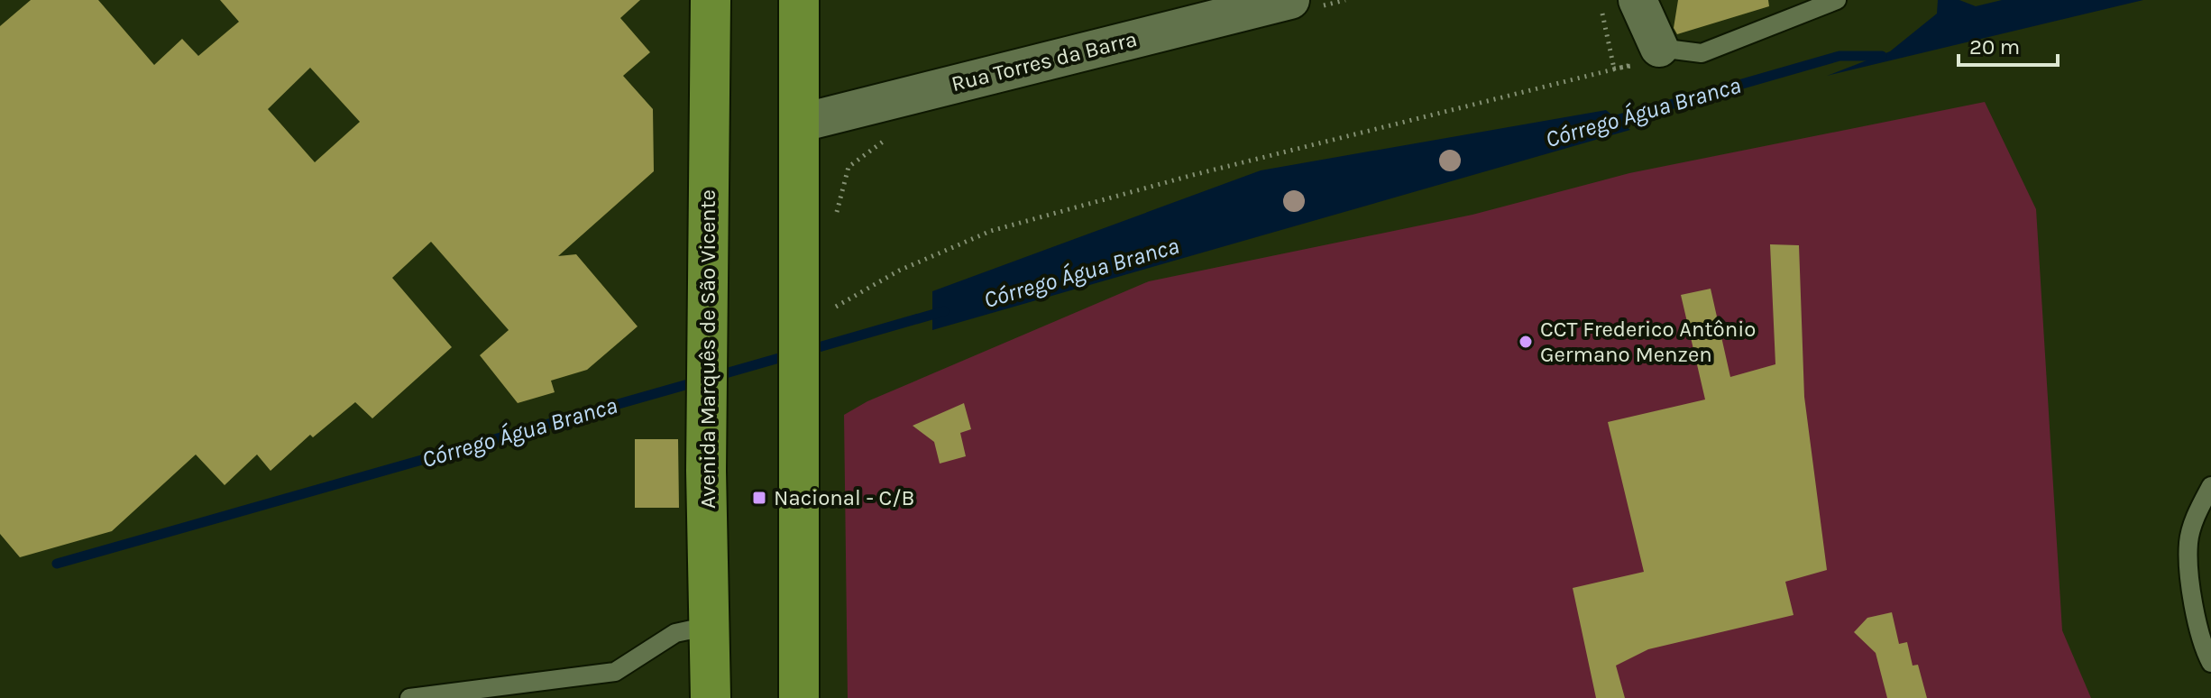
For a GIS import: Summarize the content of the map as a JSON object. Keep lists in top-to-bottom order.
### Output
{
  "streets": {
    "main road": ["Avenida Marquês de São Vicente"],
    "street": ["Rua Torres da Barra"]
  },
  "water": ["Córrego Água Branca"],
  "places": {
    "other": ["CCT Frederico Antônio Germano Menzen"],
    "transit": ["Nacional - C/B"]
  },
  "scale_bar": "20 m"
}
